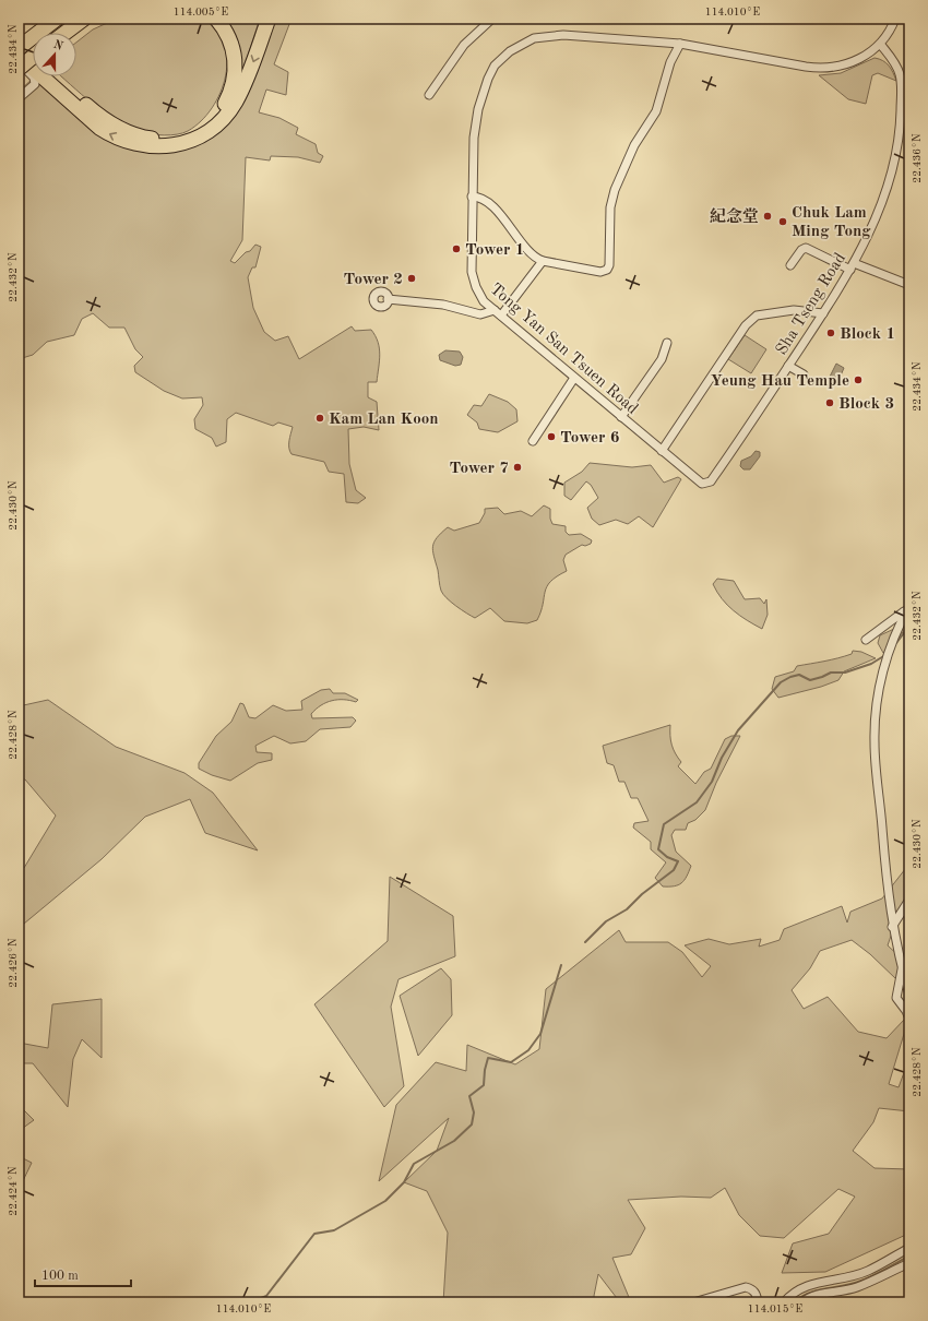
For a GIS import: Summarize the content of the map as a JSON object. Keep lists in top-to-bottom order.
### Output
{
  "streets": {
    "street": ["Sha Tseng Road", "Tong Yan San Tsuen Road"]
  },
  "crossings": [
    ["Sha Tseng Road", "Tong Yan San Tsuen Road"]
  ],
  "places": [
    "紀念堂",
    "Chuk Lam Ming Tong",
    "Tower 1",
    "Tower 2",
    "Block 1",
    "Yeung Hau Temple",
    "Block 3",
    "Kam Lan Koon",
    "Tower 6",
    "Tower 7"
  ],
  "scale_bar": "100 m",
  "north": "top",
  "coordinates": [
    "114.005°E",
    "114.010°E",
    "22.434°N",
    "22.436°N",
    "22.432°N",
    "22.430°N",
    "22.428°N",
    "22.426°N",
    "22.424°N",
    "114.015°E"
  ]
}
